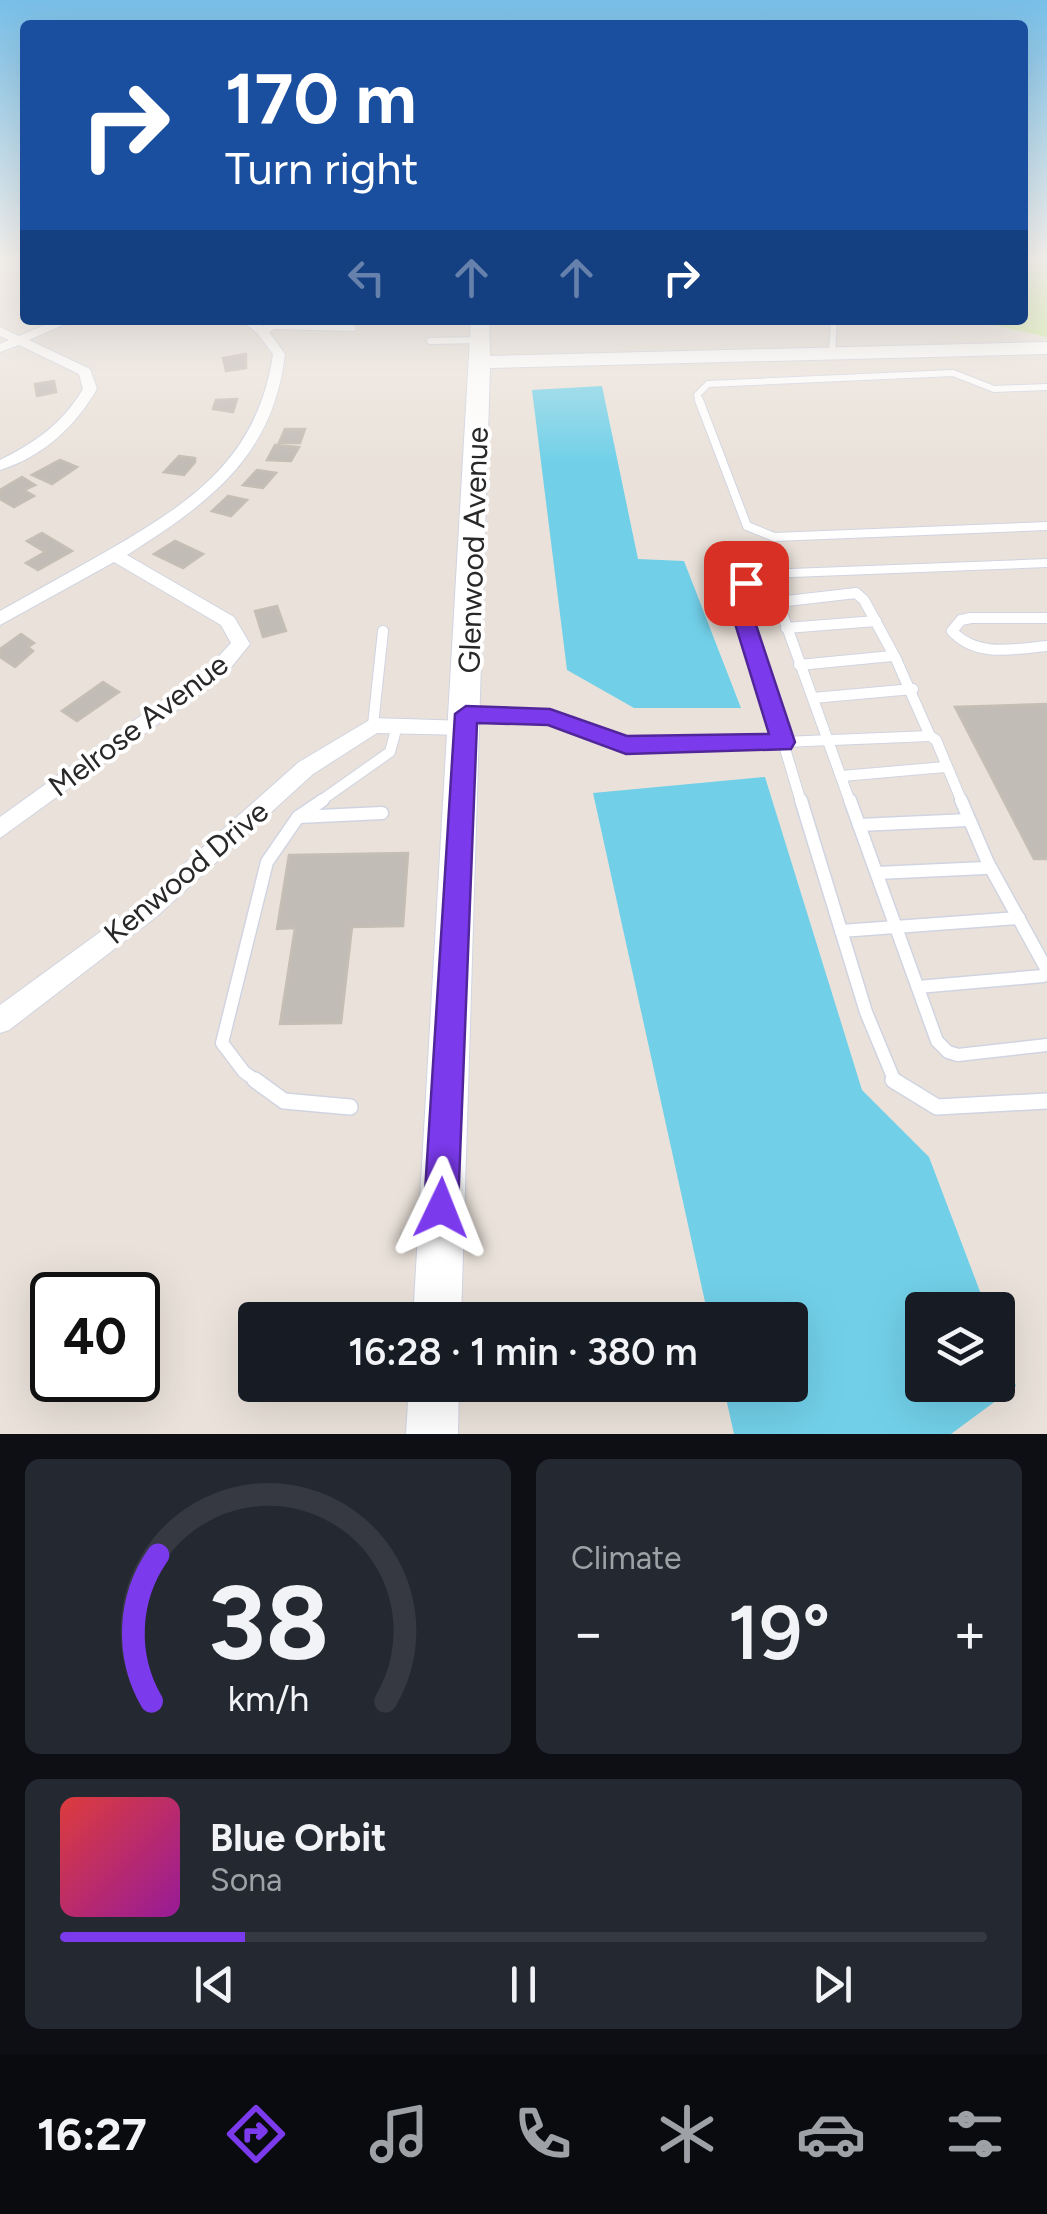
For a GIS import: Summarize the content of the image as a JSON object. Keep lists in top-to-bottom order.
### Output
{
  "streets": {
    "street": ["Glenwood Avenue", "Melrose Avenue", "Kenwood Drive"]
  },
  "page": {
    "turn": ["170 m", "Turn right"],
    "limit": "40",
    "trip": "16:28 · 1 min · 380 m",
    "tile": "Climate",
    "heat": ["−", "19°", "+"],
    "song": ["Blue Orbit", "Sona"],
    "tabs": "16:27",
    "gauge": ["38", "km/h"]
  }
}
